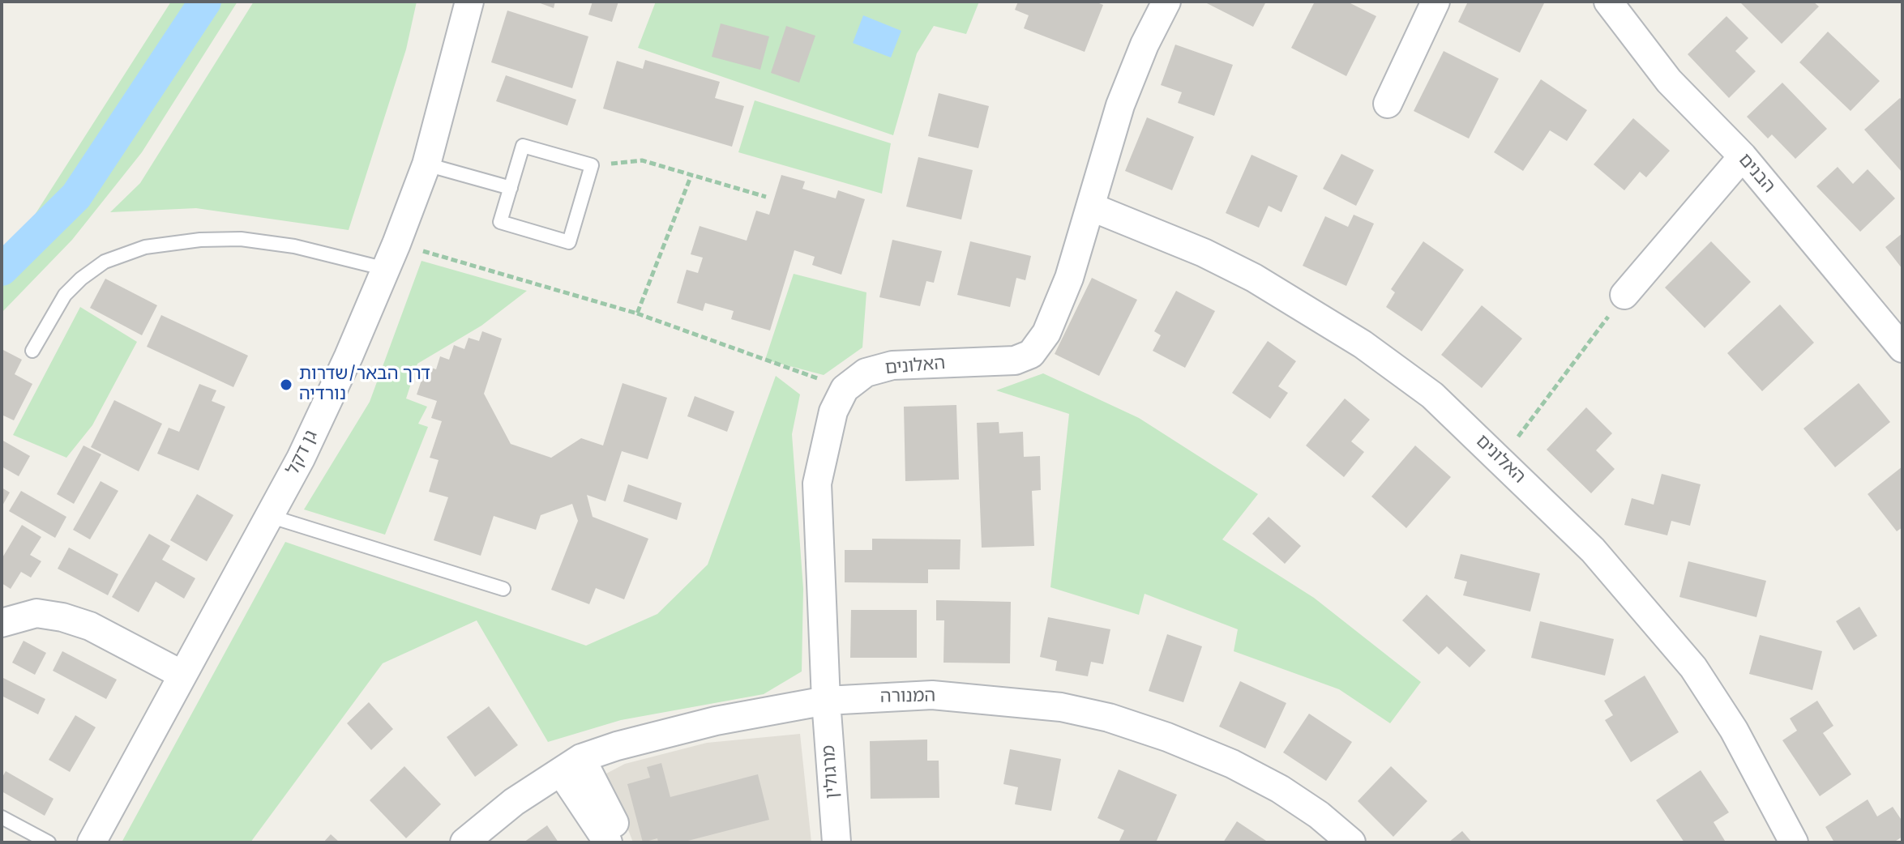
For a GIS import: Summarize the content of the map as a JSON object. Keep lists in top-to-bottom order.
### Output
{
  "streets": {
    "street": [
      "הבנים",
      "האלונים",
      "גן דקל",
      "המנורה",
      "מרגולין"
    ]
  },
  "crossings": [
    ["המנורה", "מרגולין"]
  ],
  "places": ["דרך הבאר/שדרות נורדיה"]
}
